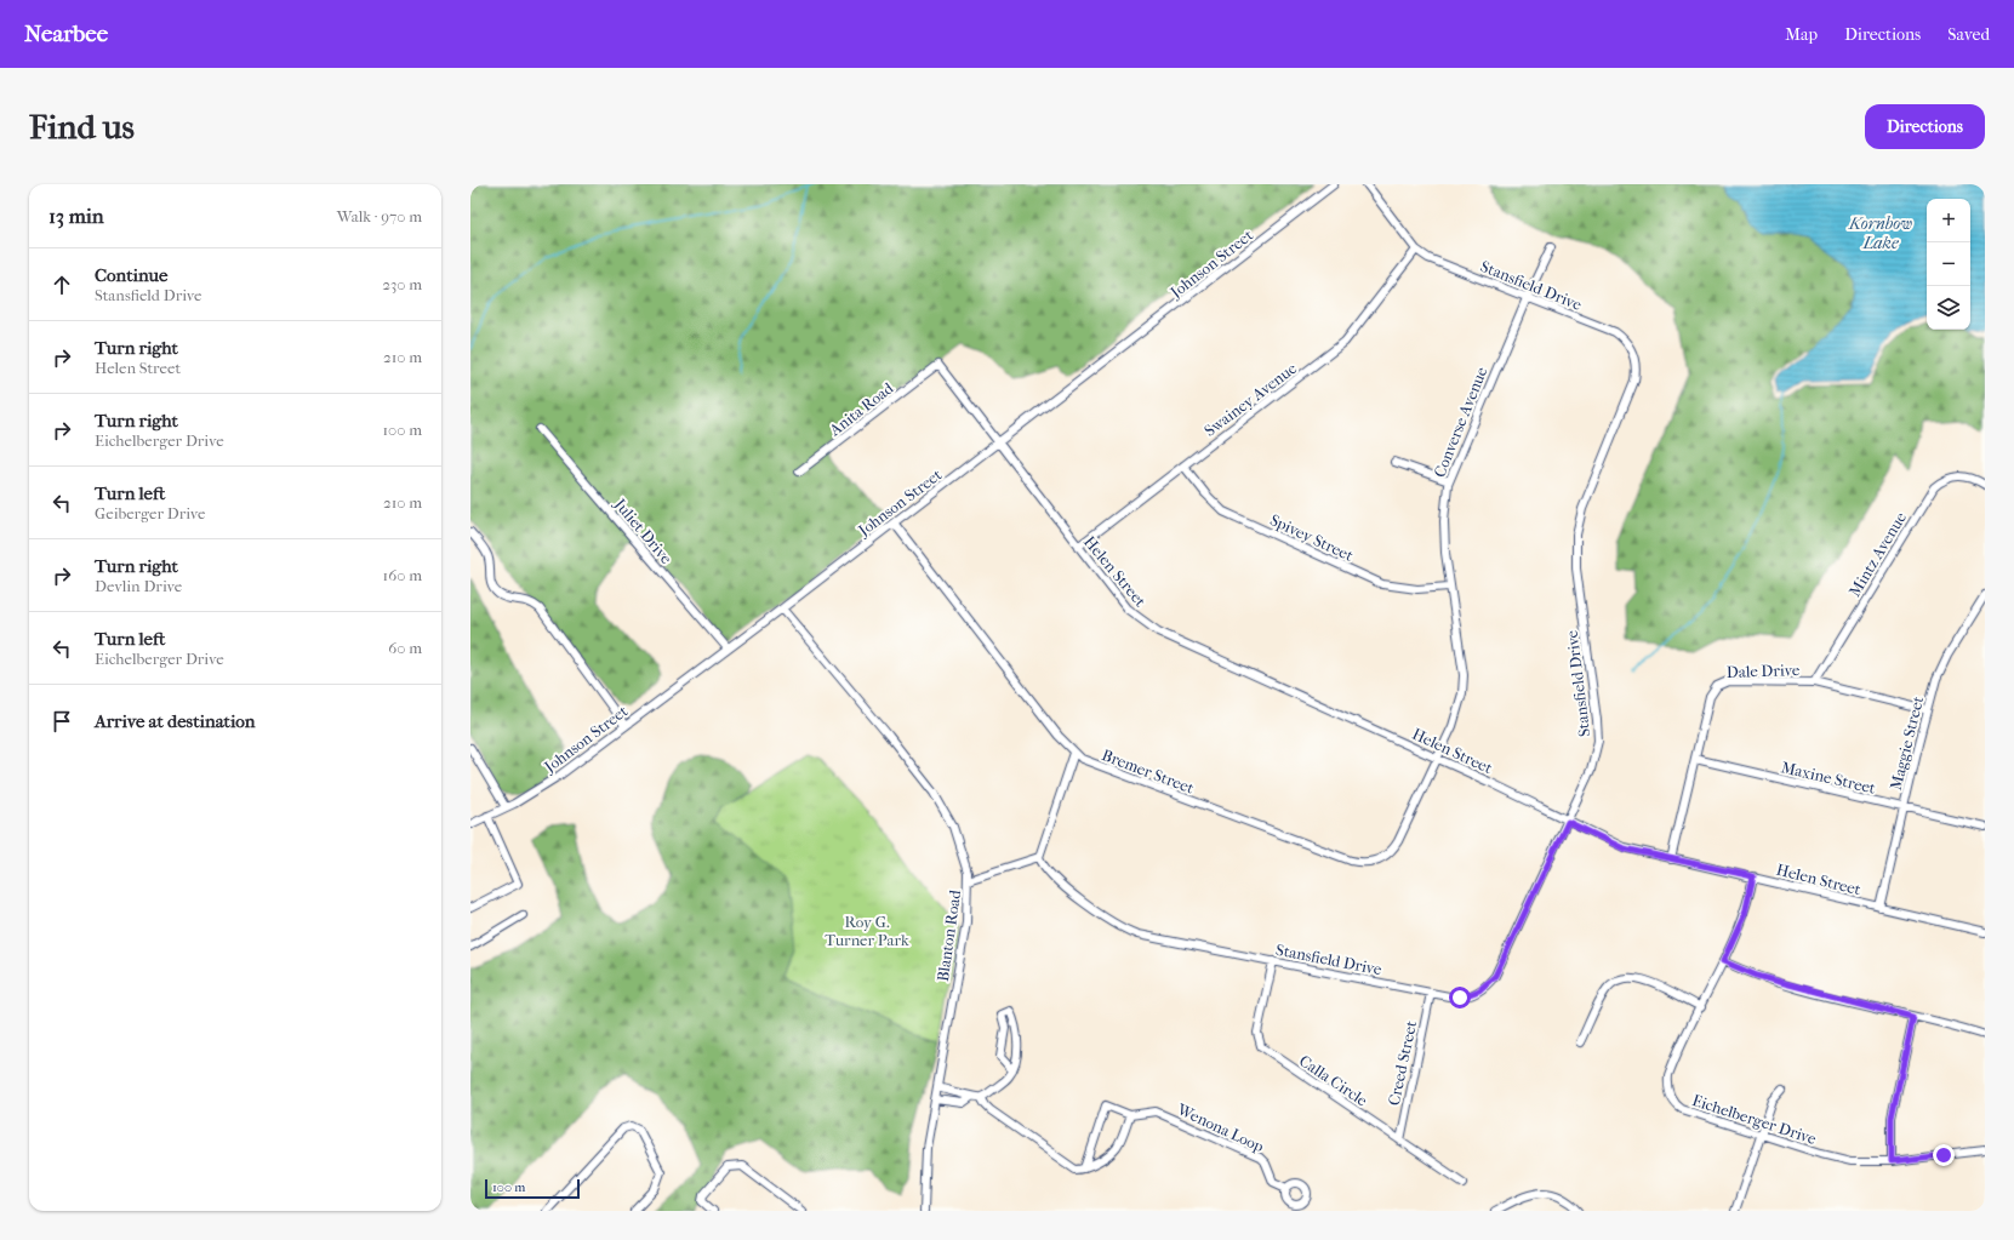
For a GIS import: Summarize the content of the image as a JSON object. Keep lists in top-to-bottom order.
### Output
{
  "streets": {
    "street": [
      "Johnson Street",
      "Stansfield Drive",
      "Swainey Avenue",
      "Anita Road",
      "Converse Avenue",
      "Juliet Drive",
      "Spivey Street",
      "Mintz Avenue",
      "Helen Street",
      "Dale Drive",
      "Maggie Street",
      "Bremer Street",
      "Maxine Street",
      "Blanton Road",
      "Creed Street",
      "Calla Circle",
      "Eichelberger Drive",
      "Wenona Loop"
    ]
  },
  "crossings": [
    ["Johnson Street", "Juliet Drive"],
    ["Johnson Street", "Helen Street"],
    ["Johnson Street", "Bremer Street"],
    ["Johnson Street", "Blanton Road"],
    ["Stansfield Drive", "Swainey Avenue"],
    ["Stansfield Drive", "Converse Avenue"],
    ["Stansfield Drive", "Helen Street"],
    ["Stansfield Drive", "Creed Street"],
    ["Stansfield Drive", "Calla Circle"],
    ["Swainey Avenue", "Spivey Street"],
    ["Swainey Avenue", "Helen Street"],
    ["Anita Road", "Helen Street"],
    ["Converse Avenue", "Spivey Street"],
    ["Converse Avenue", "Helen Street"],
    ["Converse Avenue", "Bremer Street"],
    ["Mintz Avenue", "Dale Drive"],
    ["Helen Street", "Dale Drive"],
    ["Helen Street", "Maggie Street"],
    ["Helen Street", "Bremer Street"],
    ["Helen Street", "Eichelberger Drive"],
    ["Dale Drive", "Maggie Street"],
    ["Dale Drive", "Maxine Street"],
    ["Maggie Street", "Maxine Street"],
    ["Creed Street", "Calla Circle"]
  ],
  "water": ["Kornbow Lake"],
  "parks": ["Roy G. Turner Park"],
  "scale_bar": "100 m",
  "page": {
    "header": "Nearbee",
    "nav": ["Map", "Directions", "Saved"],
    "buttons": "Directions",
    "title": "Find us",
    "heading": ["13 min", "Walk · 970 m"],
    "map_buttons": ["+", "−"],
    "list": [
      ["Continue", "Stansfield Drive", "230 m"],
      ["Turn right", "Helen Street", "210 m"],
      ["Turn right", "Eichelberger Drive", "100 m"],
      ["Turn left", "Geiberger Drive", "210 m"],
      ["Turn right", "Devlin Drive", "160 m"],
      ["Turn left", "Eichelberger Drive", "60 m"],
      "Arrive at destination"
    ],
    "scale": "100 m"
  }
}
